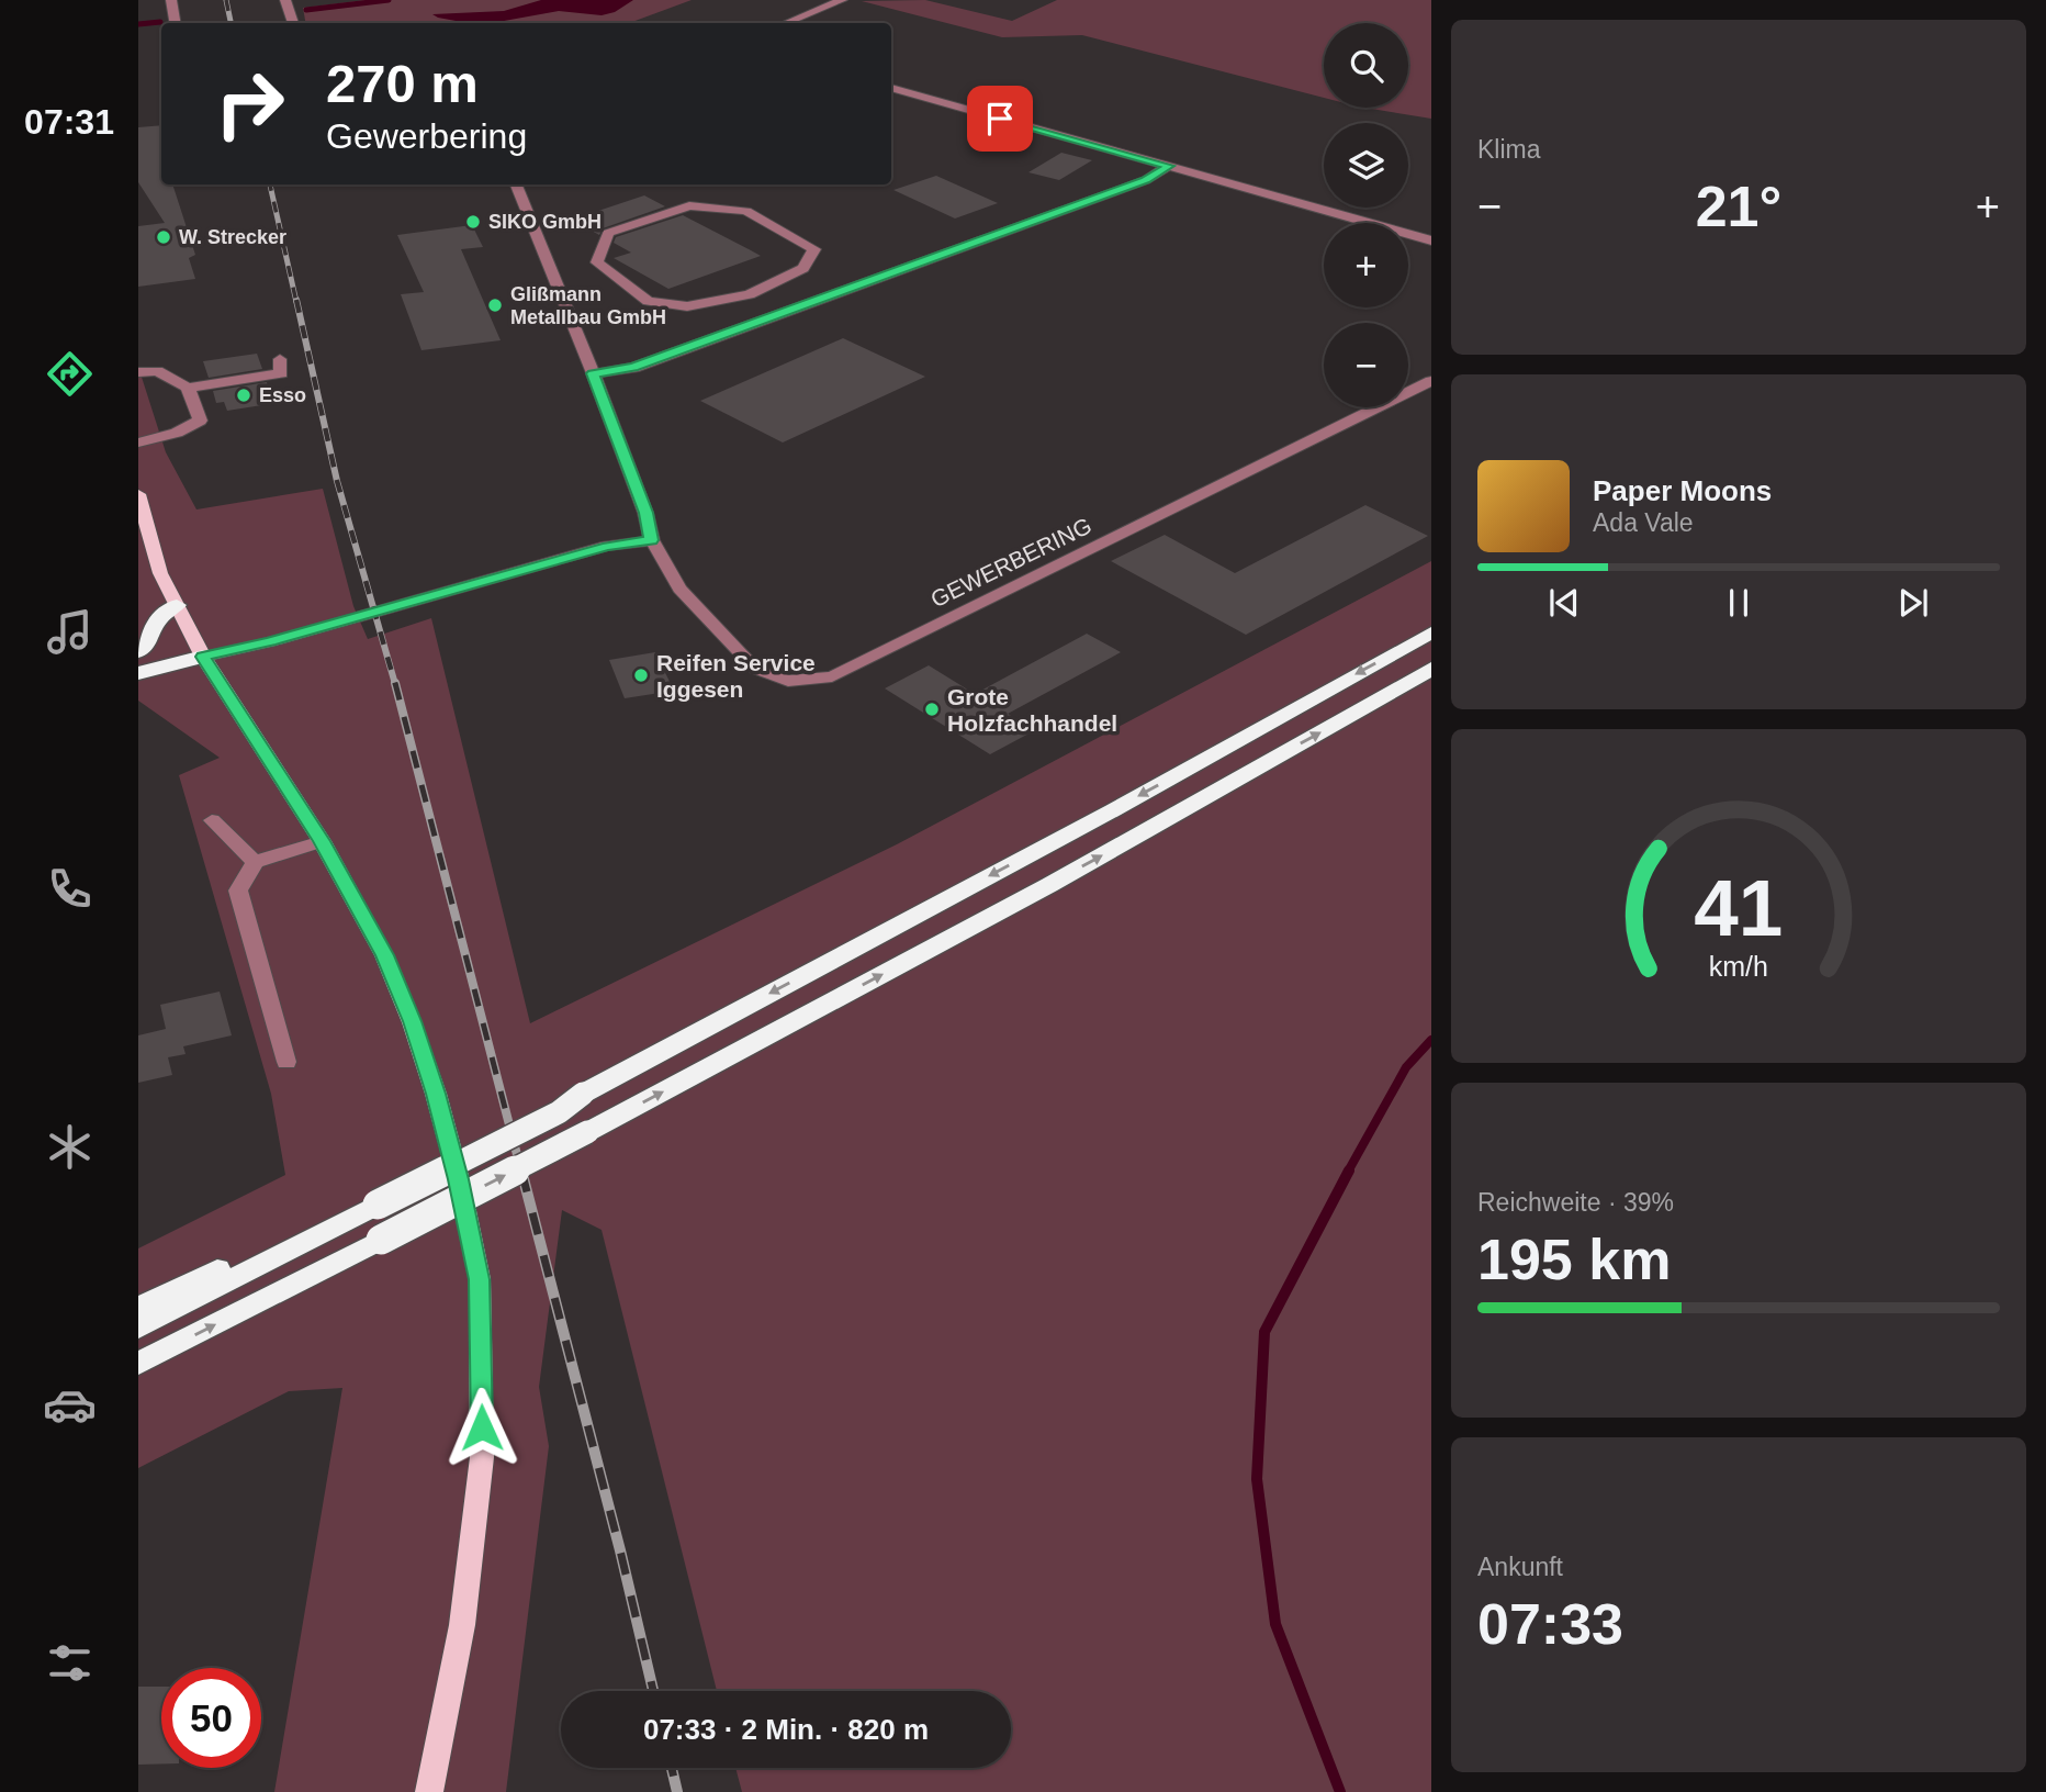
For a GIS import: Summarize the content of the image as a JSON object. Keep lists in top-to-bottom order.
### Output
{
  "streets": {
    "street": ["GEWERBERING"]
  },
  "places": [
    "SIKO GmbH",
    "W. Strecker",
    "Glißmann Metallbau GmbH",
    "Esso",
    "Reifen Service Iggesen",
    "Grote Holzfachhandel"
  ],
  "page": {
    "tabs": "07:31",
    "tile": [
      "Klima",
      ["Reichweite · 39%", "195 km"],
      ["Ankunft", "07:33"]
    ],
    "map_buttons": ["+", "−"],
    "turn": ["270 m", "Gewerbering"],
    "heat": ["−", "21°", "+"],
    "song": ["Paper Moons", "Ada Vale"],
    "limit": "50",
    "trip": "07:33 · 2 Min. · 820 m",
    "gauge": ["41", "km/h"]
  }
}
